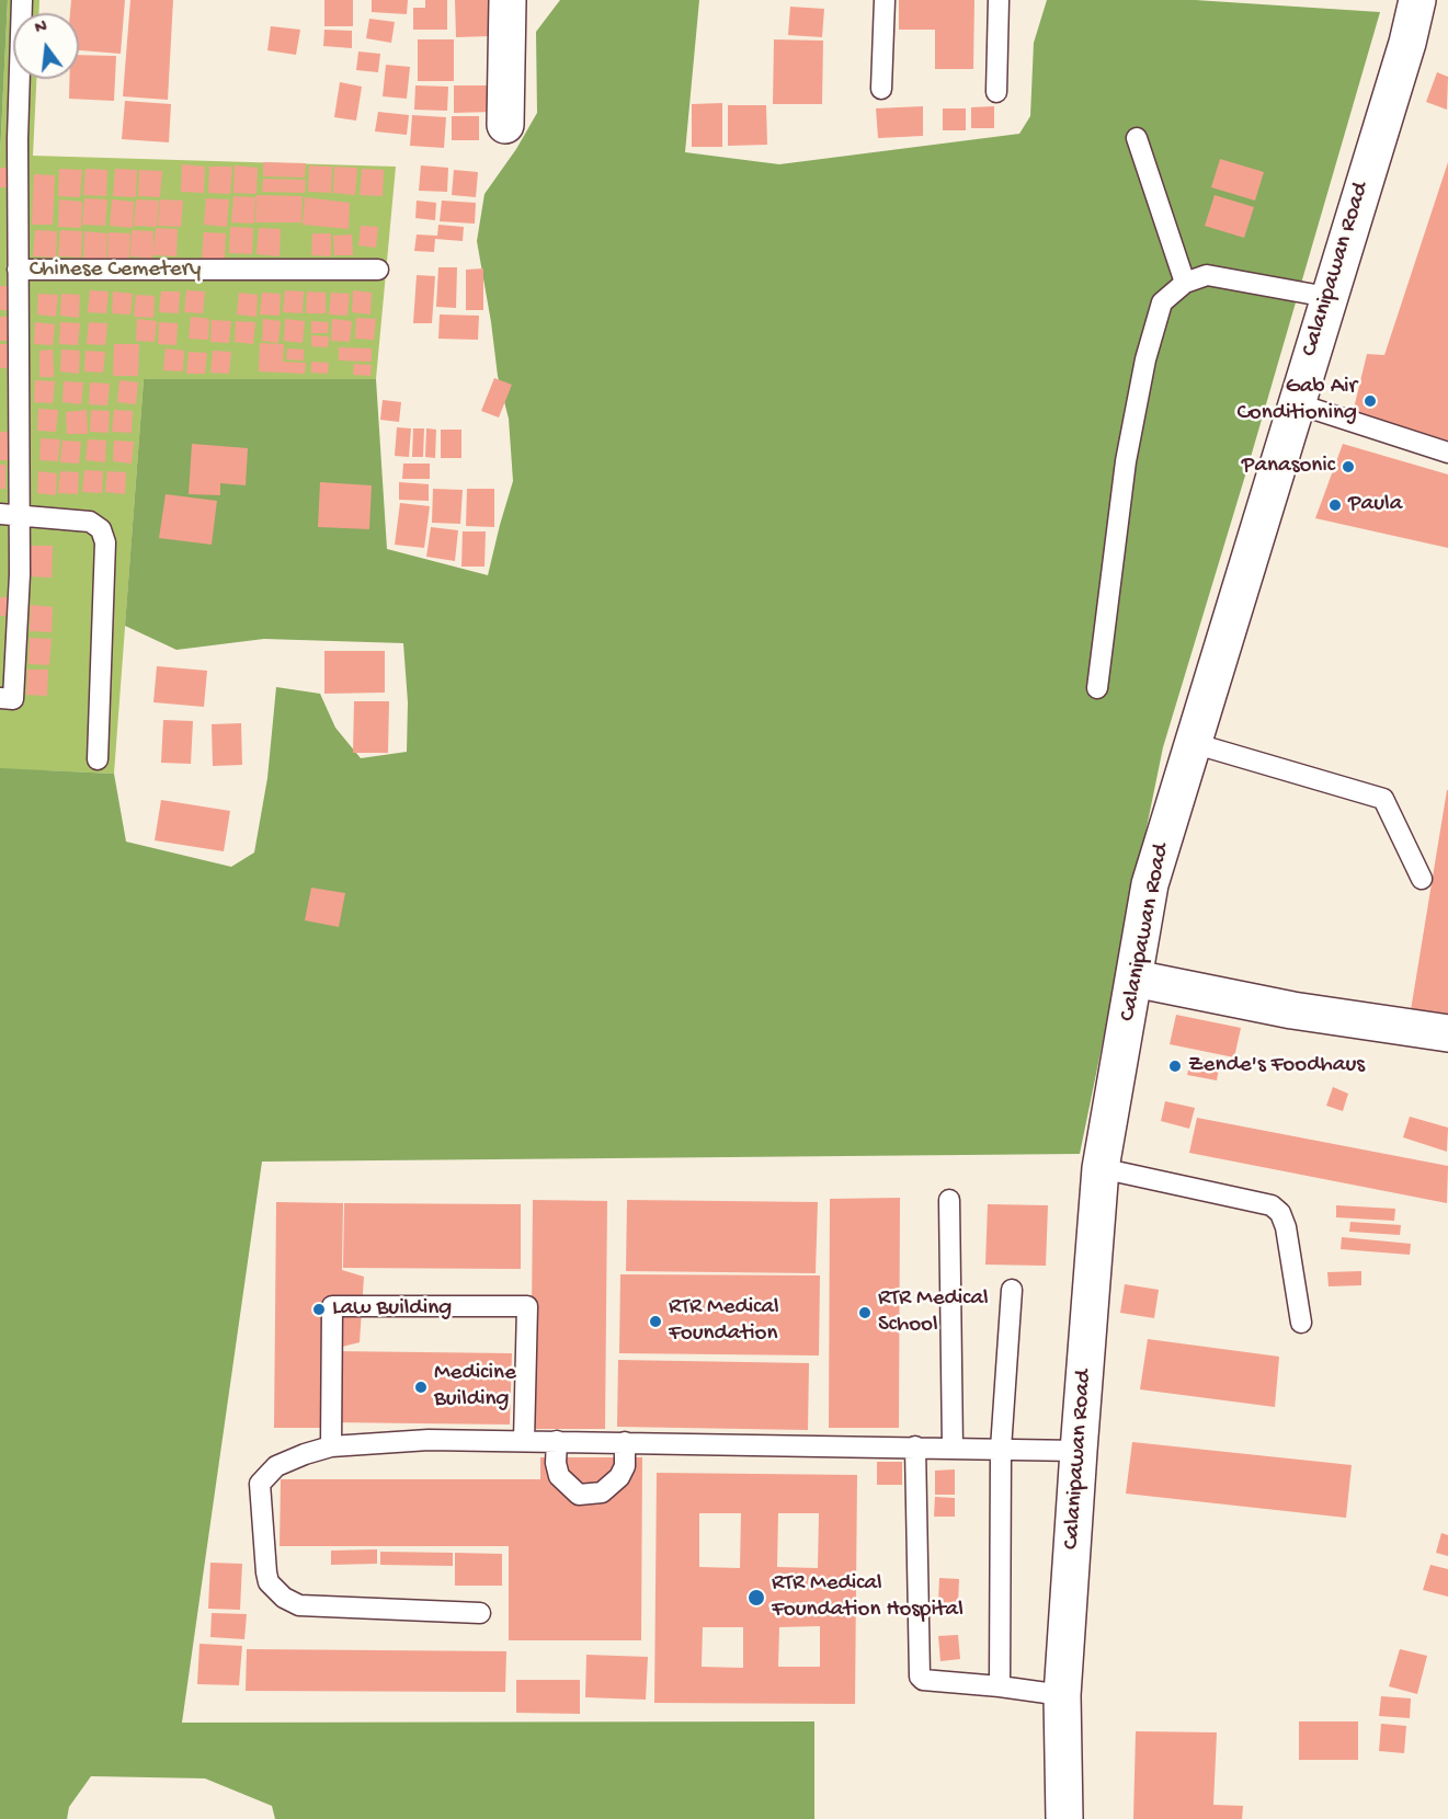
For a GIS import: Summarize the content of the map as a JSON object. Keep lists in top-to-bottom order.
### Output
{
  "streets": {
    "street": ["Calanipawan Road"]
  },
  "parks": ["Chinese Cemetery"],
  "places": [
    "Gab Air Conditioning",
    "Panasonic",
    "Paula",
    "Zende's Foodhaus",
    "Law Building",
    "RTR Medical School",
    "RTR Medical Foundation",
    "Medicine Building",
    "RTR Medical Foundation Hospital"
  ],
  "north": "top"
}
